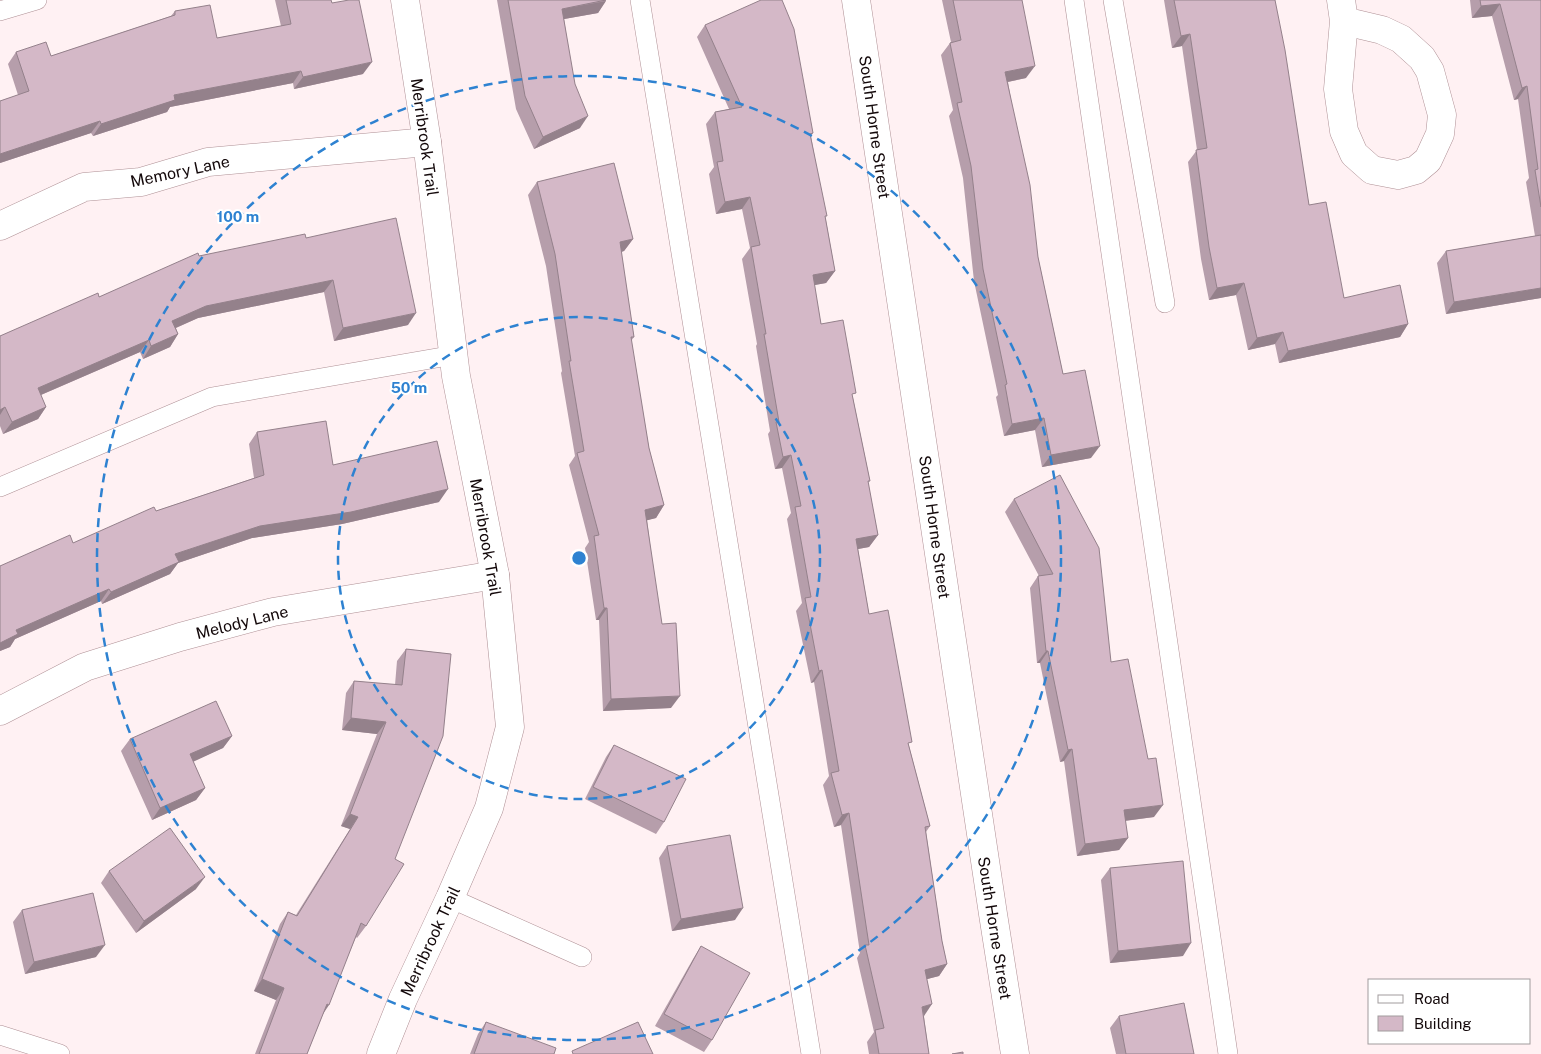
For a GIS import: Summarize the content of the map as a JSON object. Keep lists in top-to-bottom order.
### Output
{
  "streets": {
    "street": [
      "South Horne Street",
      "Merribrook Trail",
      "Memory Lane",
      "Melody Lane"
    ]
  },
  "crossings": [
    ["Merribrook Trail", "Memory Lane"],
    ["Merribrook Trail", "Melody Lane"]
  ],
  "legend": ["Road", "Building"],
  "rings": ["100 m", "50 m"]
}
